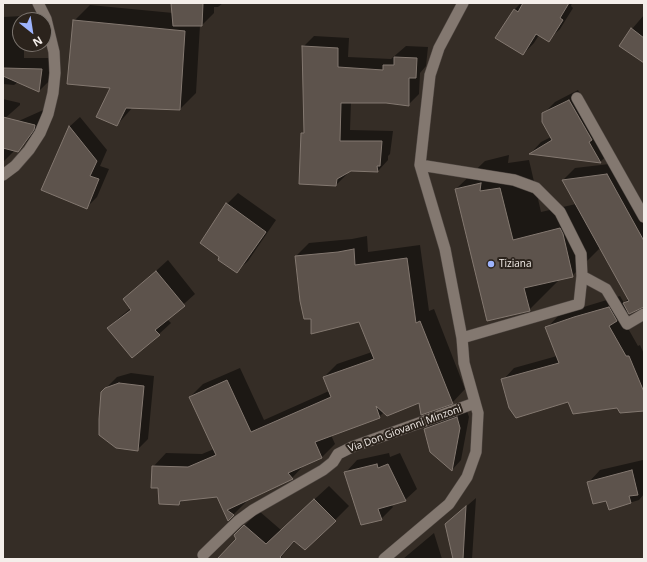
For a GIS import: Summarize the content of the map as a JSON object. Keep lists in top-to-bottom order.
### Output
{
  "streets": {
    "street": ["Via Don Giovanni Minzoni"]
  },
  "places": ["Tiziana"],
  "north": "bottom right"
}
